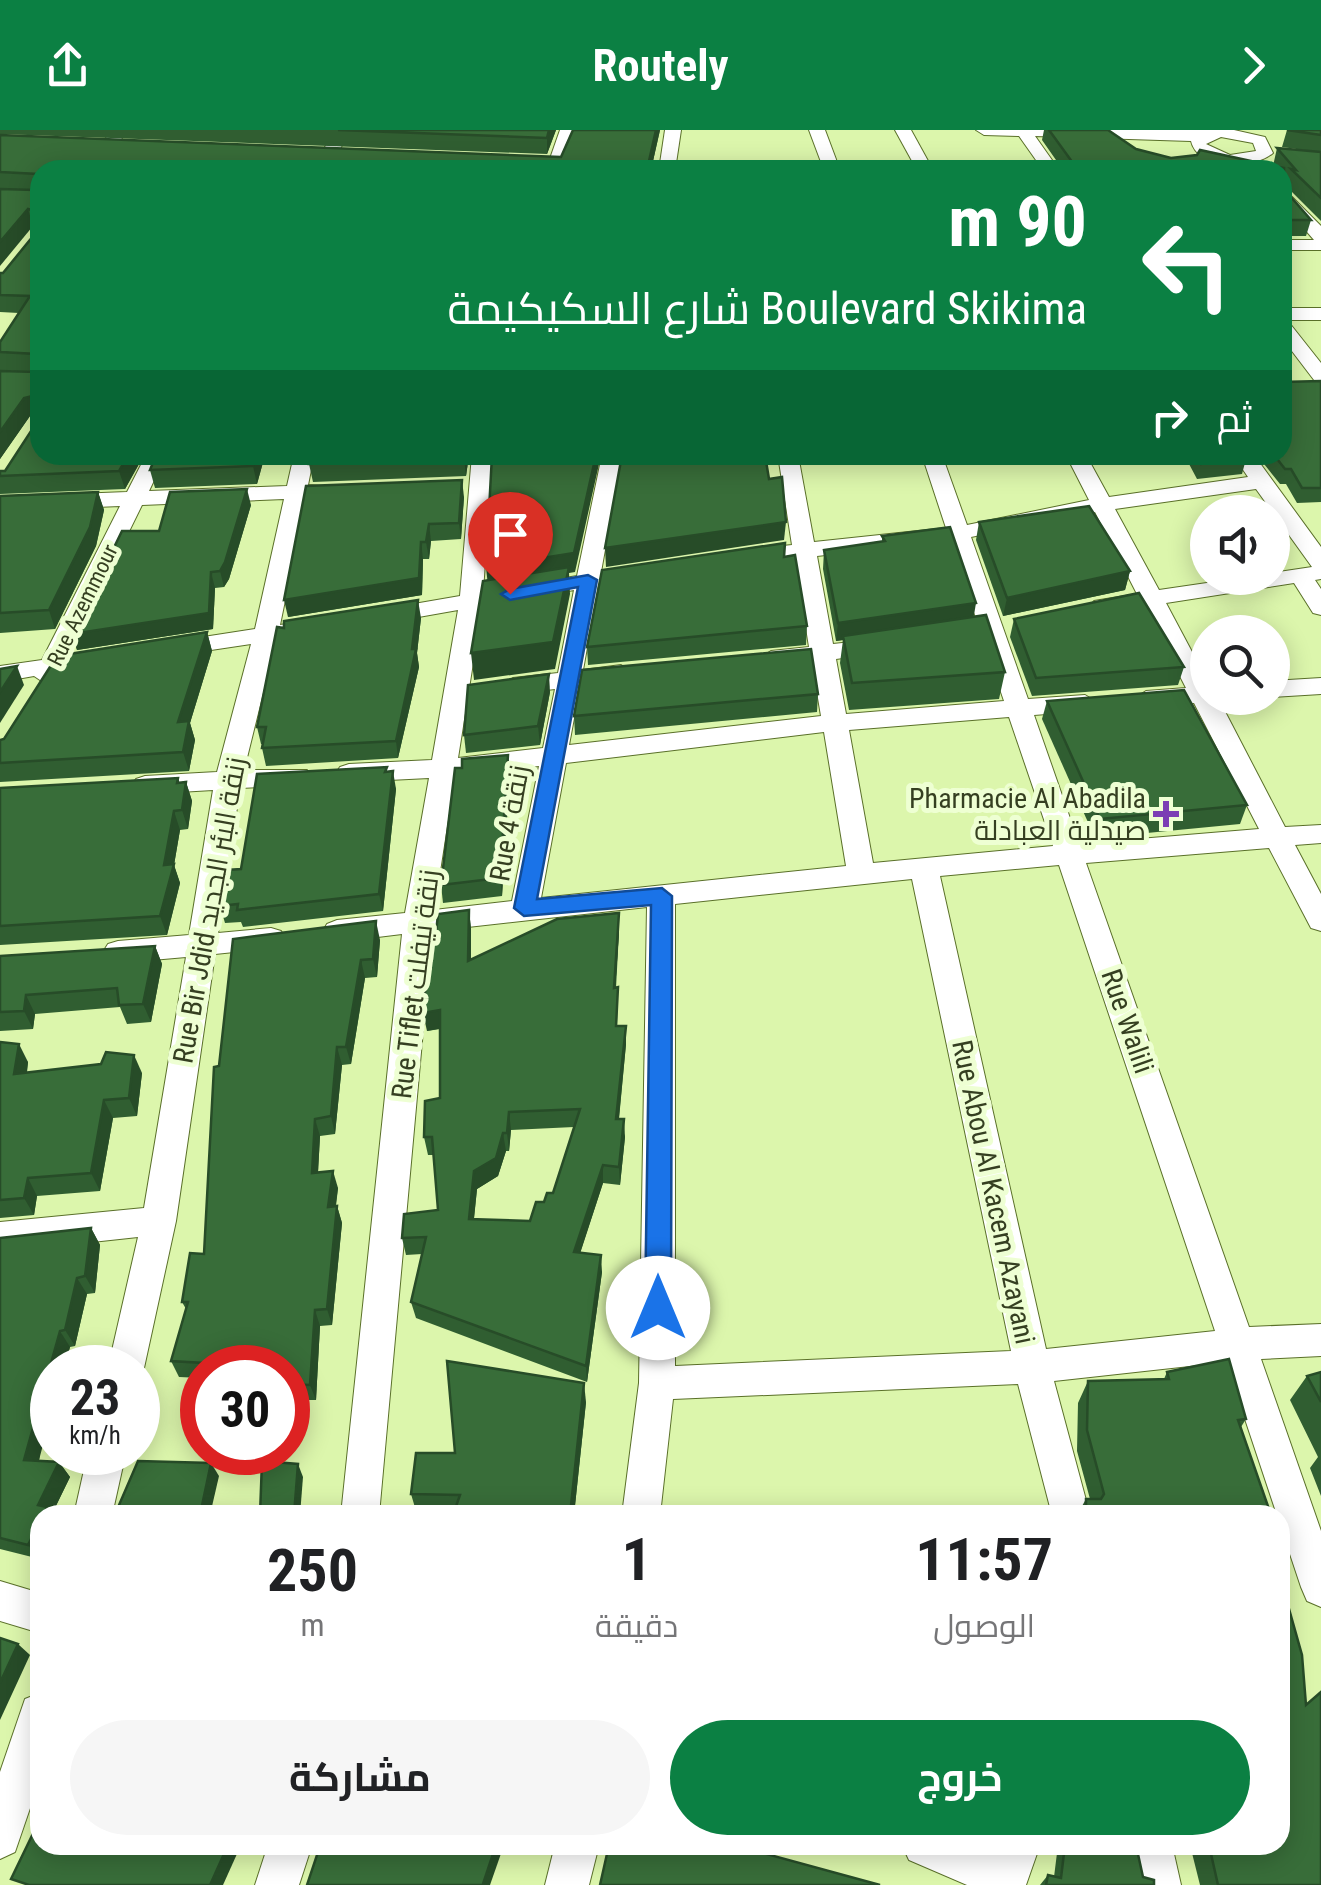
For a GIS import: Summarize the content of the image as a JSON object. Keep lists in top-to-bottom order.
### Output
{
  "streets": {
    "street": [
      "Rue Azemmour",
      "Rue 4 زنقة",
      "Rue Bir Jdid زنقة البئر الجديد",
      "Rue Tiflet زنقة تيفلت",
      "Rue Walili",
      "Rue Abou Al Kacem Azayani"
    ]
  },
  "places": {
    "health": ["Pharmacie Al Abadila صيدلية العبادلة"]
  },
  "page": {
    "header": "Routely",
    "turn": ["90 m", "Boulevard Skikima شارع السكيكيمة"],
    "then": "ثم",
    "speed": "23 km/h",
    "limit": "30",
    "eta": [
      "11:57",
      "الوصول",
      "1",
      "دقيقة",
      "250",
      "m"
    ],
    "buttons": ["خروج", "مشاركة"]
  }
}
